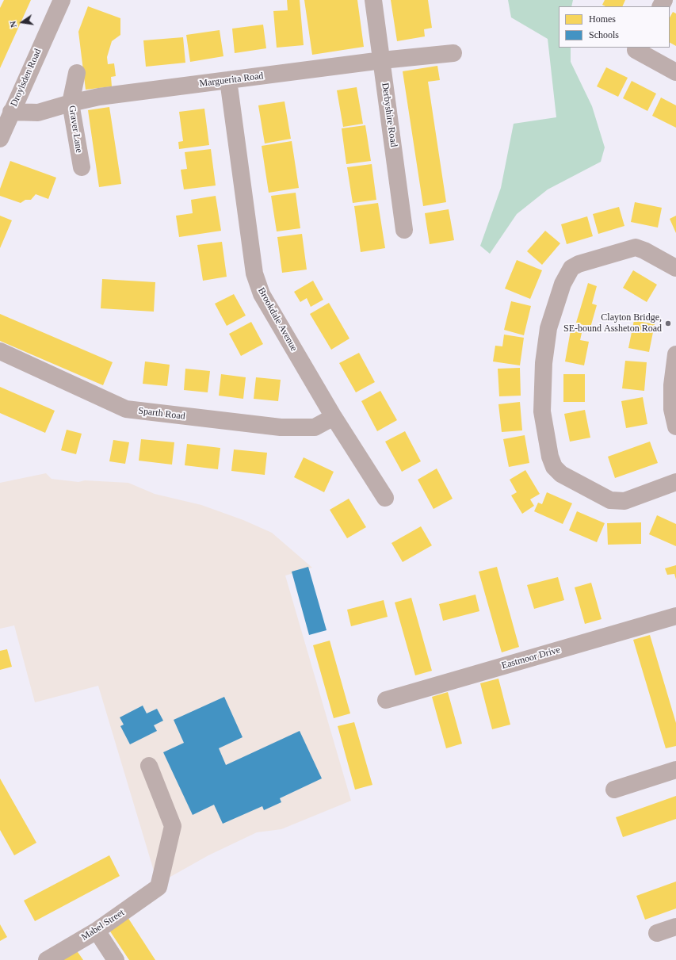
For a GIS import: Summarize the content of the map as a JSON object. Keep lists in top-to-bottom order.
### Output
{
  "streets": {
    "street": [
      "Droylsden Road",
      "Marguerita Road",
      "Derbyshire Road",
      "Graver Lane",
      "Brookdale Avenue",
      "Sparth Road",
      "Eastmoor Drive",
      "Mabel Street"
    ]
  },
  "crossings": [
    ["Droylsden Road", "Marguerita Road"],
    ["Marguerita Road", "Derbyshire Road"],
    ["Marguerita Road", "Graver Lane"],
    ["Marguerita Road", "Brookdale Avenue"],
    ["Brookdale Avenue", "Sparth Road"]
  ],
  "places": ["Clayton Bridge, SE-bound Assheton Road"],
  "legend": ["Homes", "Schools"],
  "north": "left"
}
